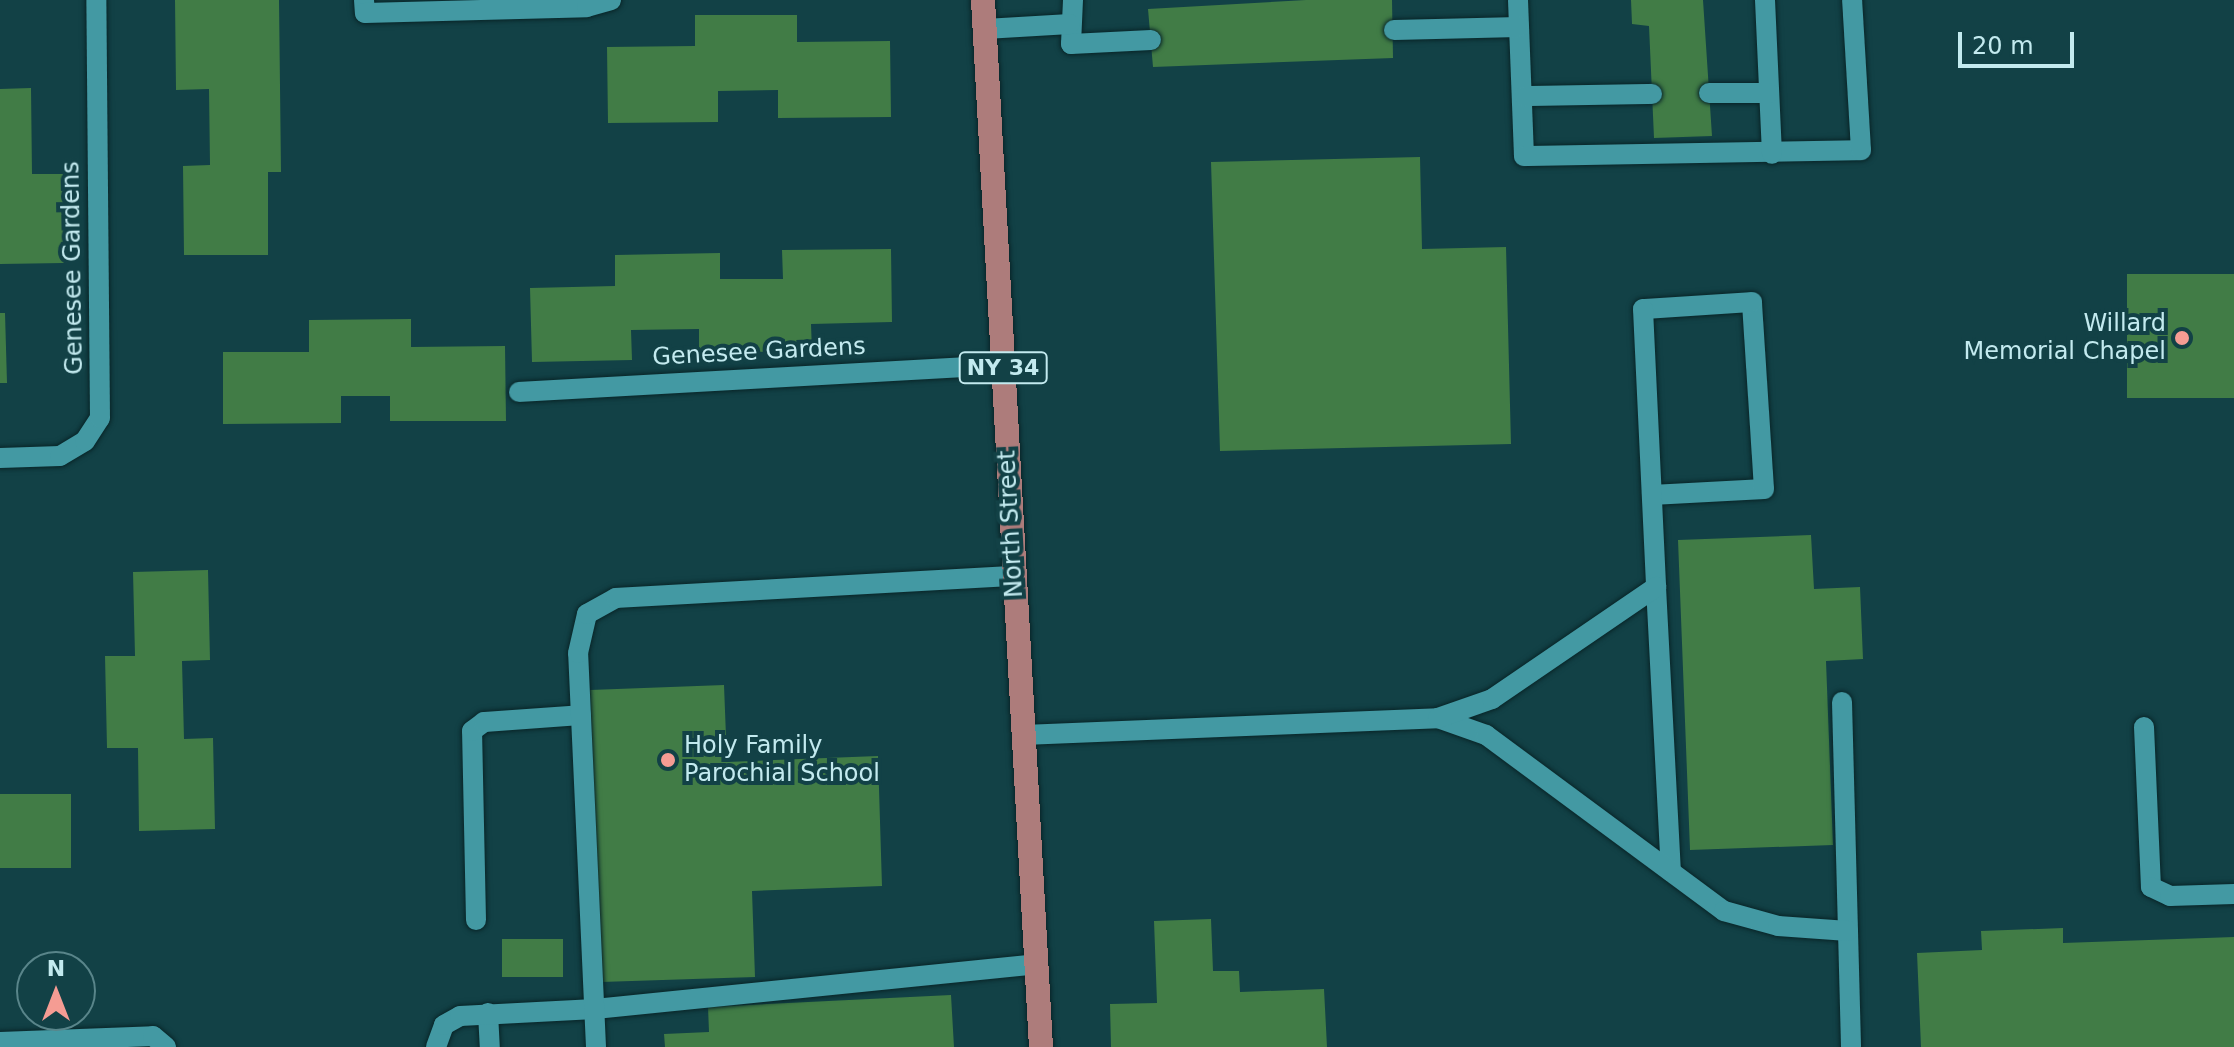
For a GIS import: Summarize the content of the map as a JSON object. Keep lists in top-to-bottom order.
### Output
{
  "streets": {
    "main road": ["NY 34", "North Street"],
    "lane": ["Genesee Gardens"]
  },
  "crossings": [
    ["Genesee Gardens", "North Street"]
  ],
  "places": ["Willard Memorial Chapel", "Holy Family Parochial School"],
  "scale_bar": "20 m",
  "north": "top"
}
